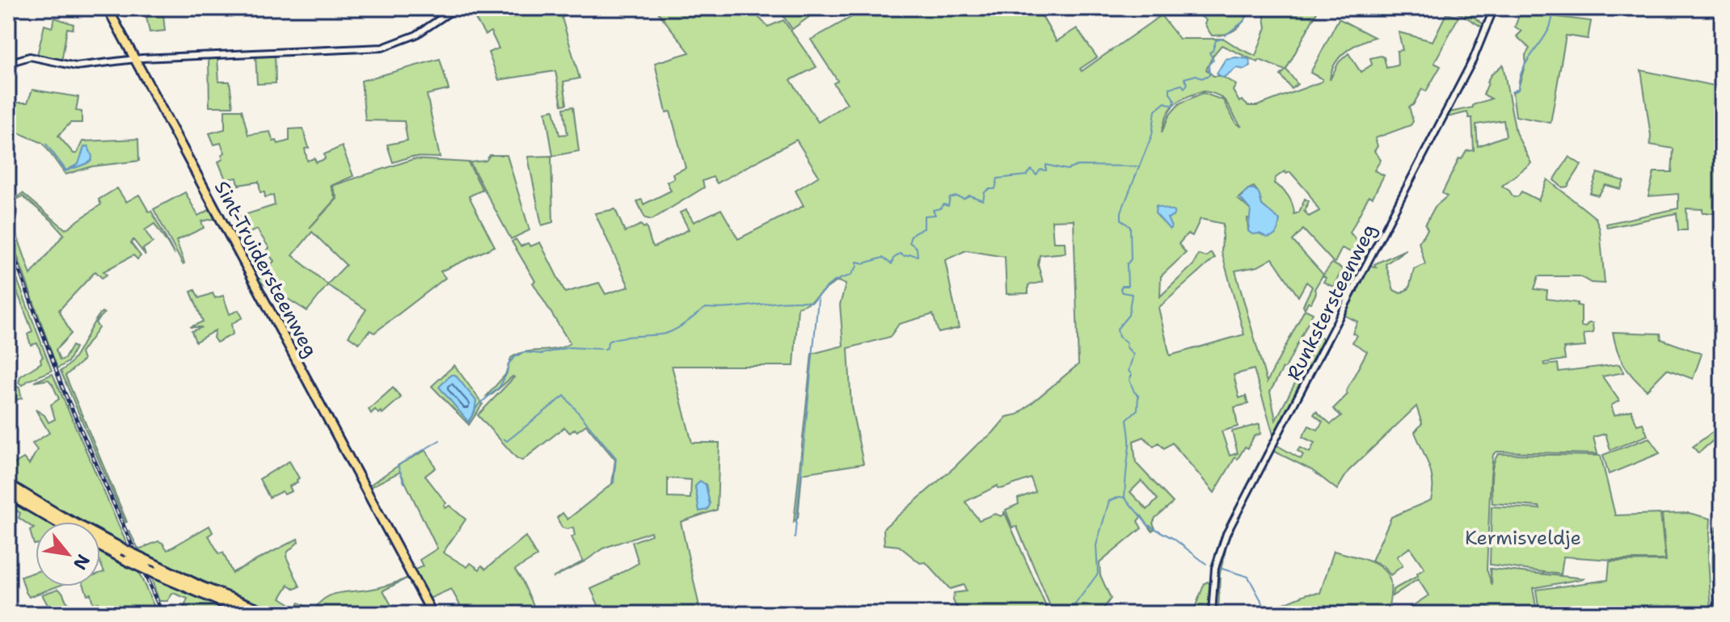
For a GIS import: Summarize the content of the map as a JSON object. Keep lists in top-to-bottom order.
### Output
{
  "streets": {
    "main road": ["Sint-Truidersteenweg"],
    "street": ["Runkstersteenweg"]
  },
  "parks": ["Kermisveldje"],
  "north": "bottom right"
}
